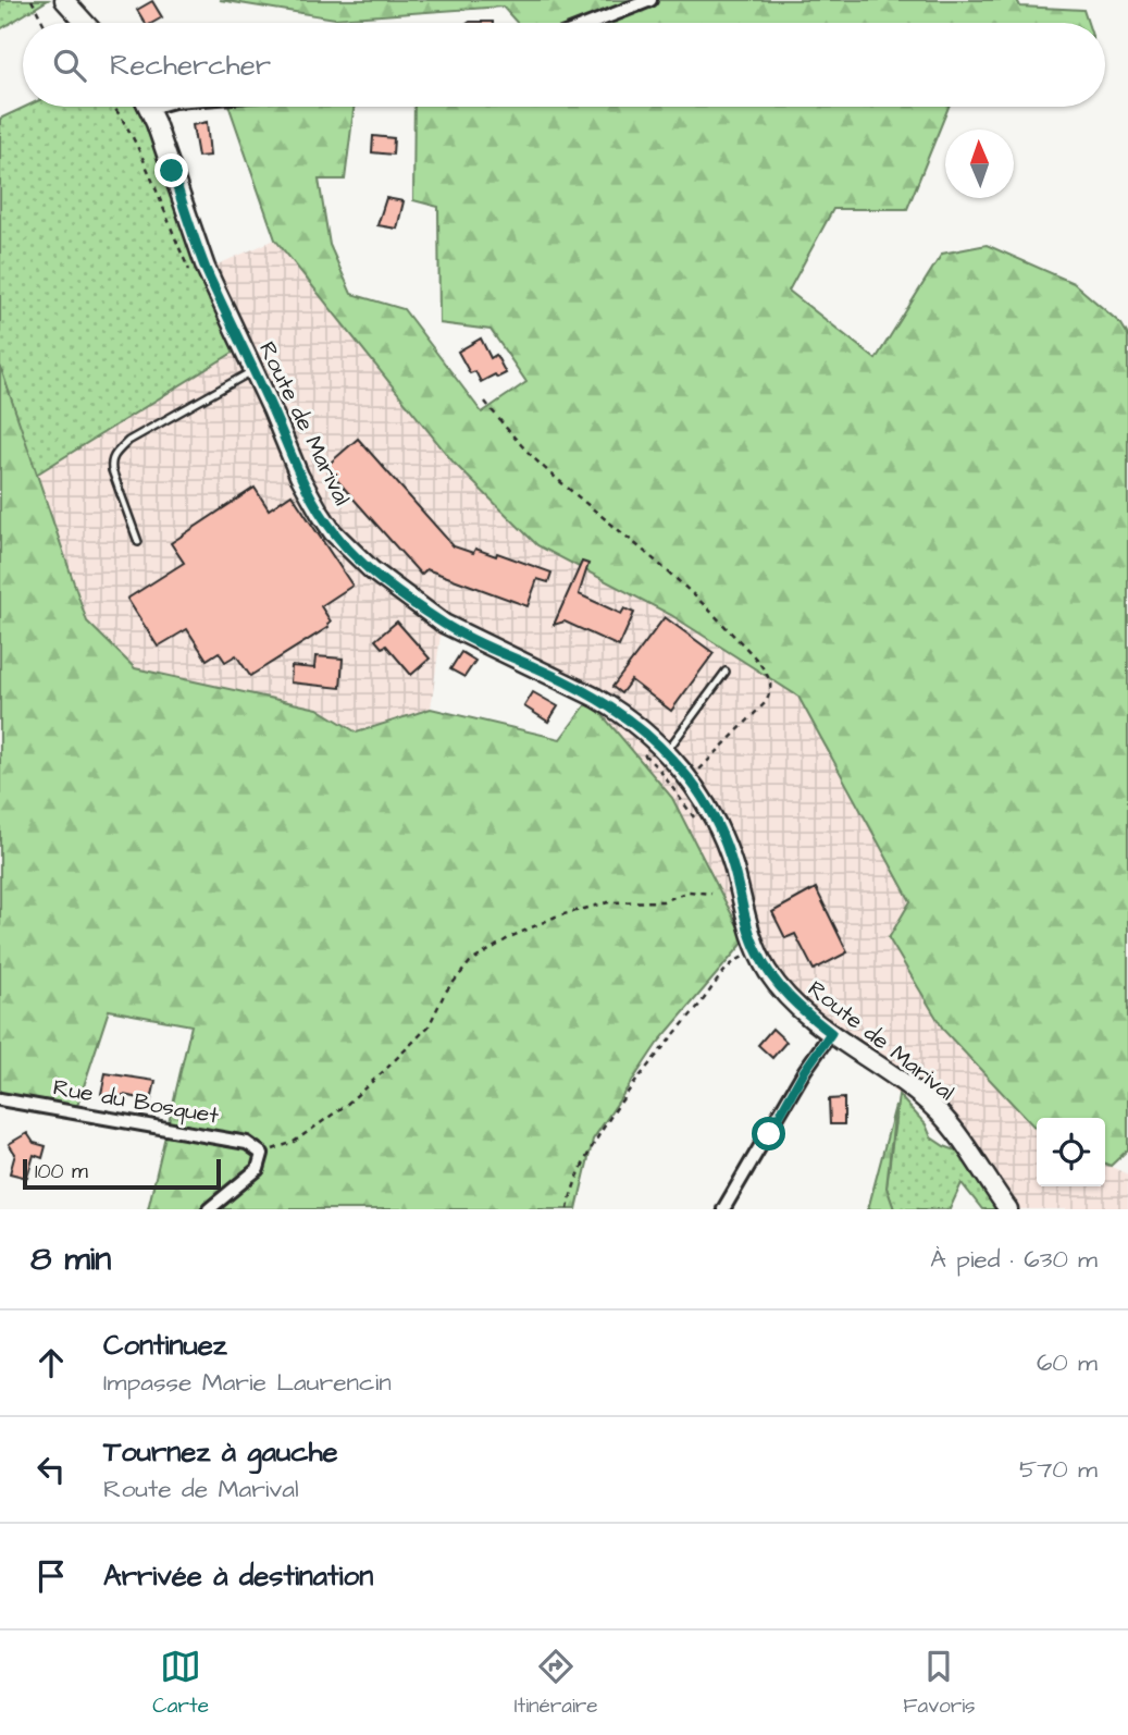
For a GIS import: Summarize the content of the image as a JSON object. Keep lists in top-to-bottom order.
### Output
{
  "streets": {
    "main road": ["Route de Marival"],
    "street": ["Rue du Bosquet"]
  },
  "scale_bar": "100 m",
  "north": "top",
  "page": {
    "search": "Rechercher",
    "scale": "100 m",
    "heading": ["8 min", "À pied · 630 m"],
    "list": [
      ["Continuez", "Impasse Marie Laurencin", "60 m"],
      ["Tournez à gauche", "Route de Marival", "570 m"],
      "Arrivée à destination"
    ],
    "nav": ["Carte", "Itinéraire", "Favoris"]
  }
}
